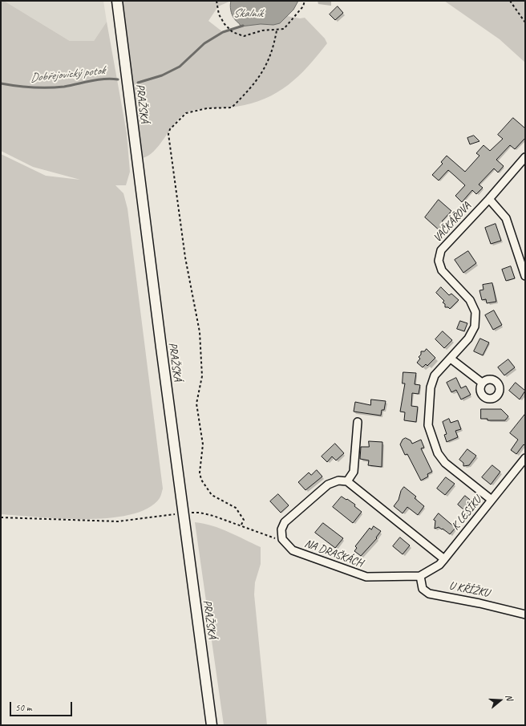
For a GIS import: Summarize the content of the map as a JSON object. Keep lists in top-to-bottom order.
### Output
{
  "streets": {
    "main road": ["PRAŽSKÁ"],
    "street": [
      "VAČKÁŘOVA",
      "K LESÍKU",
      "NA DRAŠKÁCH",
      "U KŘÍŽKU"
    ]
  },
  "crossings": [
    ["VAČKÁŘOVA", "K LESÍKU"],
    ["K LESÍKU", "NA DRAŠKÁCH"],
    ["K LESÍKU", "U KŘÍŽKU"],
    ["NA DRAŠKÁCH", "U KŘÍŽKU"]
  ],
  "water": ["Skalník", "Dobřejovický potok"],
  "scale_bar": "50 m",
  "north": "right"
}
